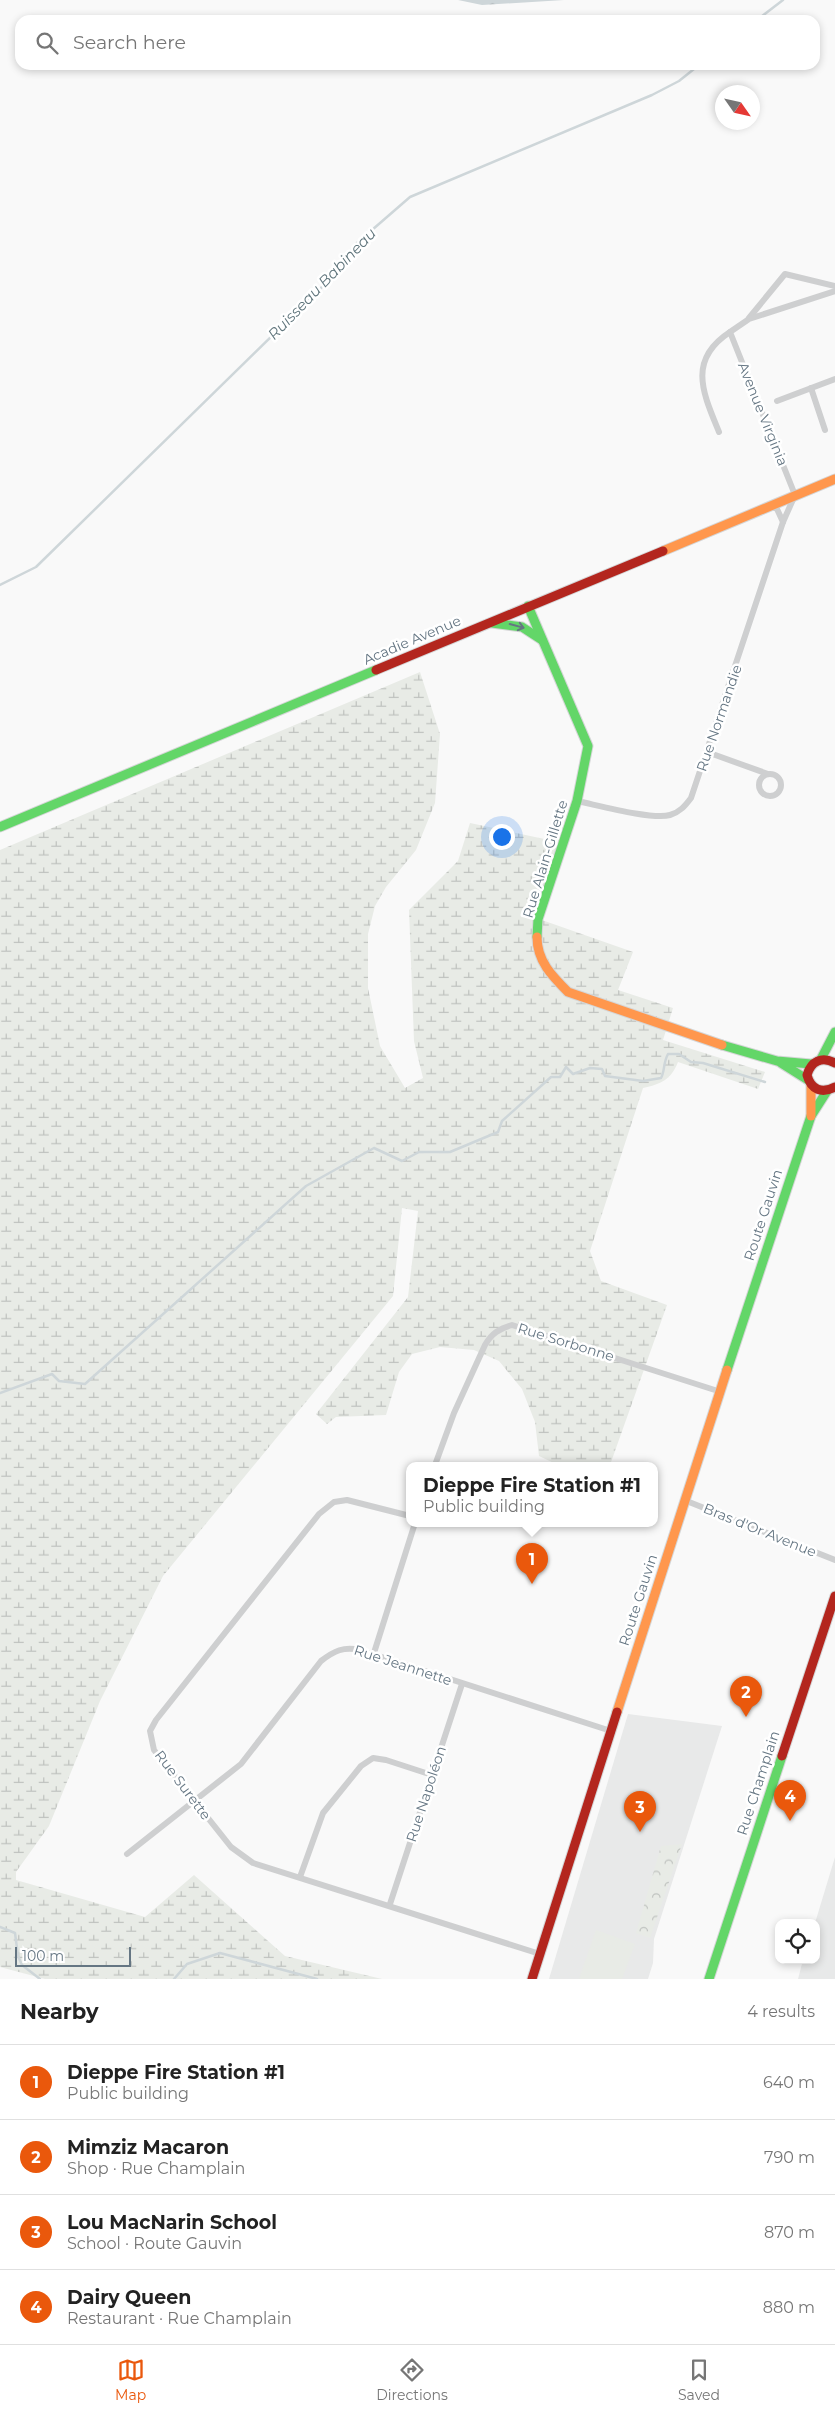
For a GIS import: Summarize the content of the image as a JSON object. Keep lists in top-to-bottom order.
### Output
{
  "streets": {
    "street": [
      "Avenue Virginia",
      "Acadie Avenue",
      "Rue Normandie",
      "Rue Alain-Gillette",
      "Route Gauvin",
      "Rue Sorbonne",
      "Bras d'Or Avenue",
      "Rue Jeannette",
      "Rue Champlain",
      "Rue Surette",
      "Rue Napoléon"
    ]
  },
  "crossings": [
    ["Avenue Virginia", "Acadie Avenue"],
    ["Avenue Virginia", "Rue Normandie"],
    ["Acadie Avenue", "Rue Normandie"],
    ["Acadie Avenue", "Rue Alain-Gillette"],
    ["Rue Normandie", "Rue Alain-Gillette"],
    ["Rue Alain-Gillette", "Route Gauvin"],
    ["Route Gauvin", "Rue Sorbonne"],
    ["Route Gauvin", "Bras d'Or Avenue"],
    ["Route Gauvin", "Rue Jeannette"],
    ["Route Gauvin", "Rue Surette"],
    ["Rue Jeannette", "Rue Surette"],
    ["Rue Jeannette", "Rue Napoléon"],
    ["Rue Surette", "Rue Napoléon"]
  ],
  "water": ["Ruisseau Babineau"],
  "scale_bar": "100 m",
  "north": "bottom right",
  "page": {
    "search": "Search here",
    "popup": ["Dieppe Fire Station #1", "Public building"],
    "pins": [
      "1",
      "2",
      "4",
      "3"
    ],
    "scale": "100 m",
    "heading": ["Nearby", "4 results"],
    "list": [
      {
        "mark": "1",
        "name": "Dieppe Fire Station #1",
        "note": "Public building",
        "value": "640 m"
      },
      {
        "mark": "2",
        "name": "Mimziz Macaron",
        "note": "Shop · Rue Champlain",
        "value": "790 m"
      },
      {
        "mark": "3",
        "name": "Lou MacNarin School",
        "note": "School · Route Gauvin",
        "value": "870 m"
      },
      {
        "mark": "4",
        "name": "Dairy Queen",
        "note": "Restaurant · Rue Champlain",
        "value": "880 m"
      }
    ],
    "nav": ["Map", "Directions", "Saved"]
  }
}
